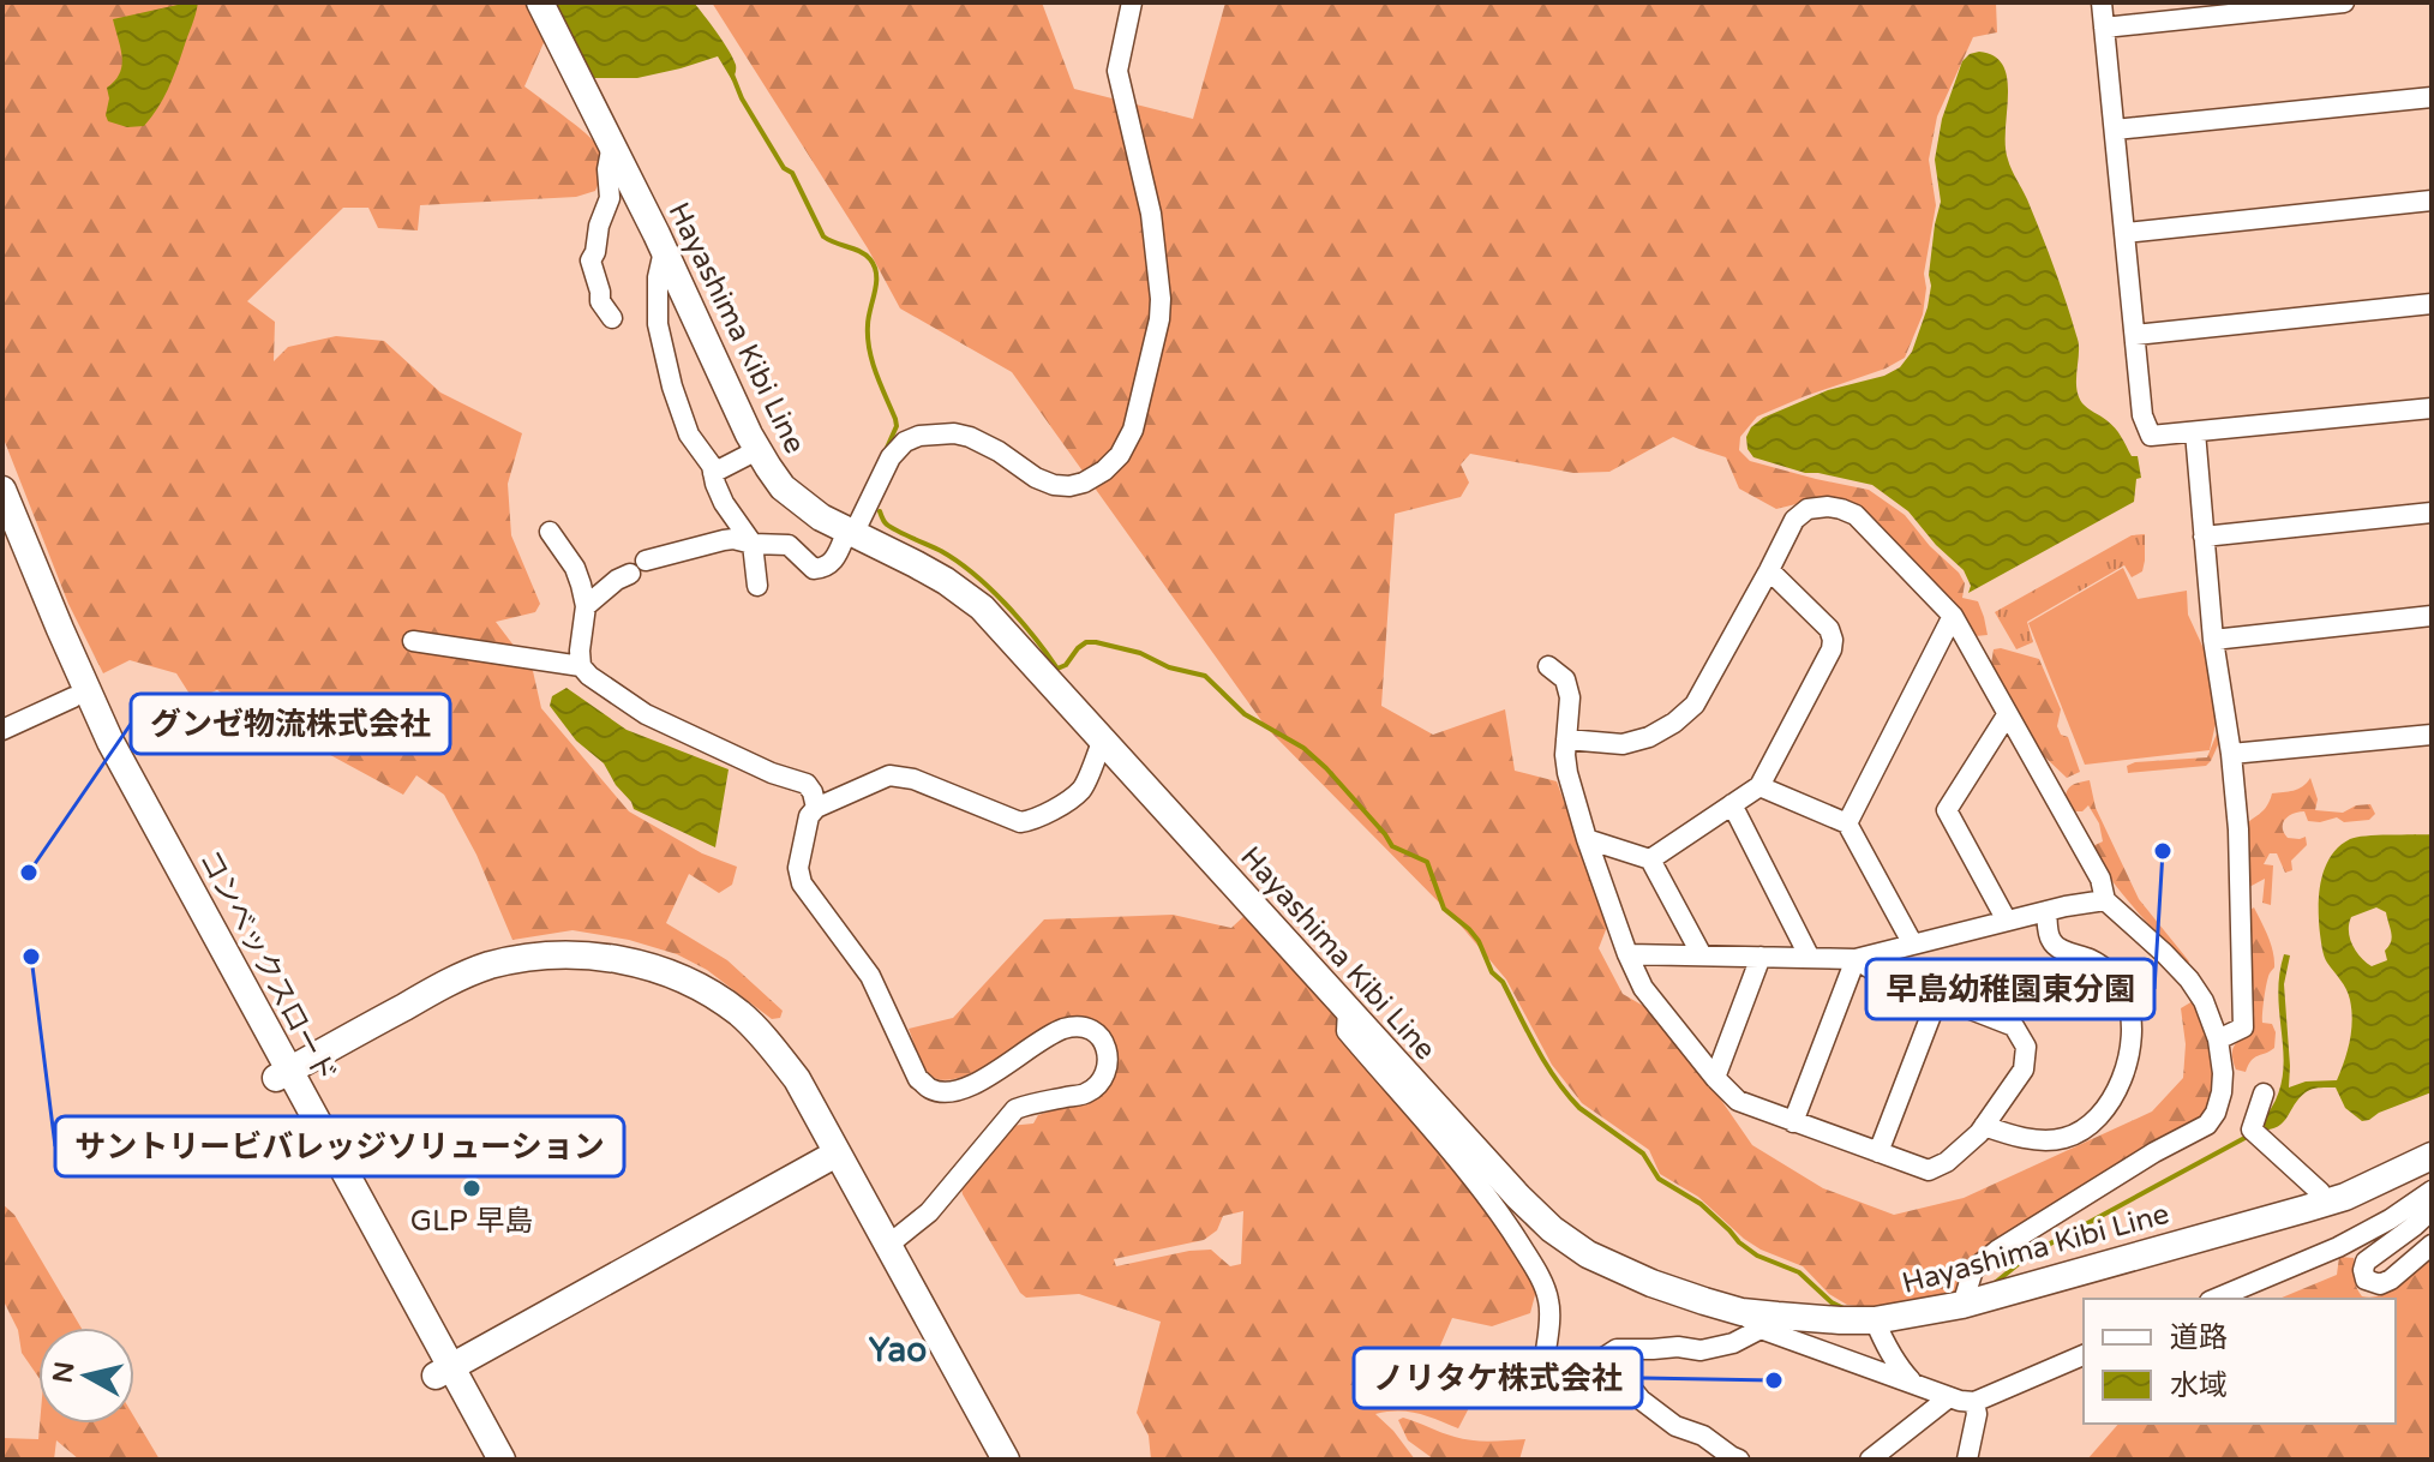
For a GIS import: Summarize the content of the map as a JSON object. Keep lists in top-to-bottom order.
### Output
{
  "streets": {
    "street": ["Hayashima Kibi Line", "コンベックスロード"]
  },
  "districts": ["Yao"],
  "places": [
    "早島幼稚園東分園",
    "グンゼ物流株式会社",
    "サントリービバレッジソリューション",
    "GLP 早島",
    "ノリタケ株式会社"
  ],
  "legend": ["道路", "水域"],
  "north": "left"
}
